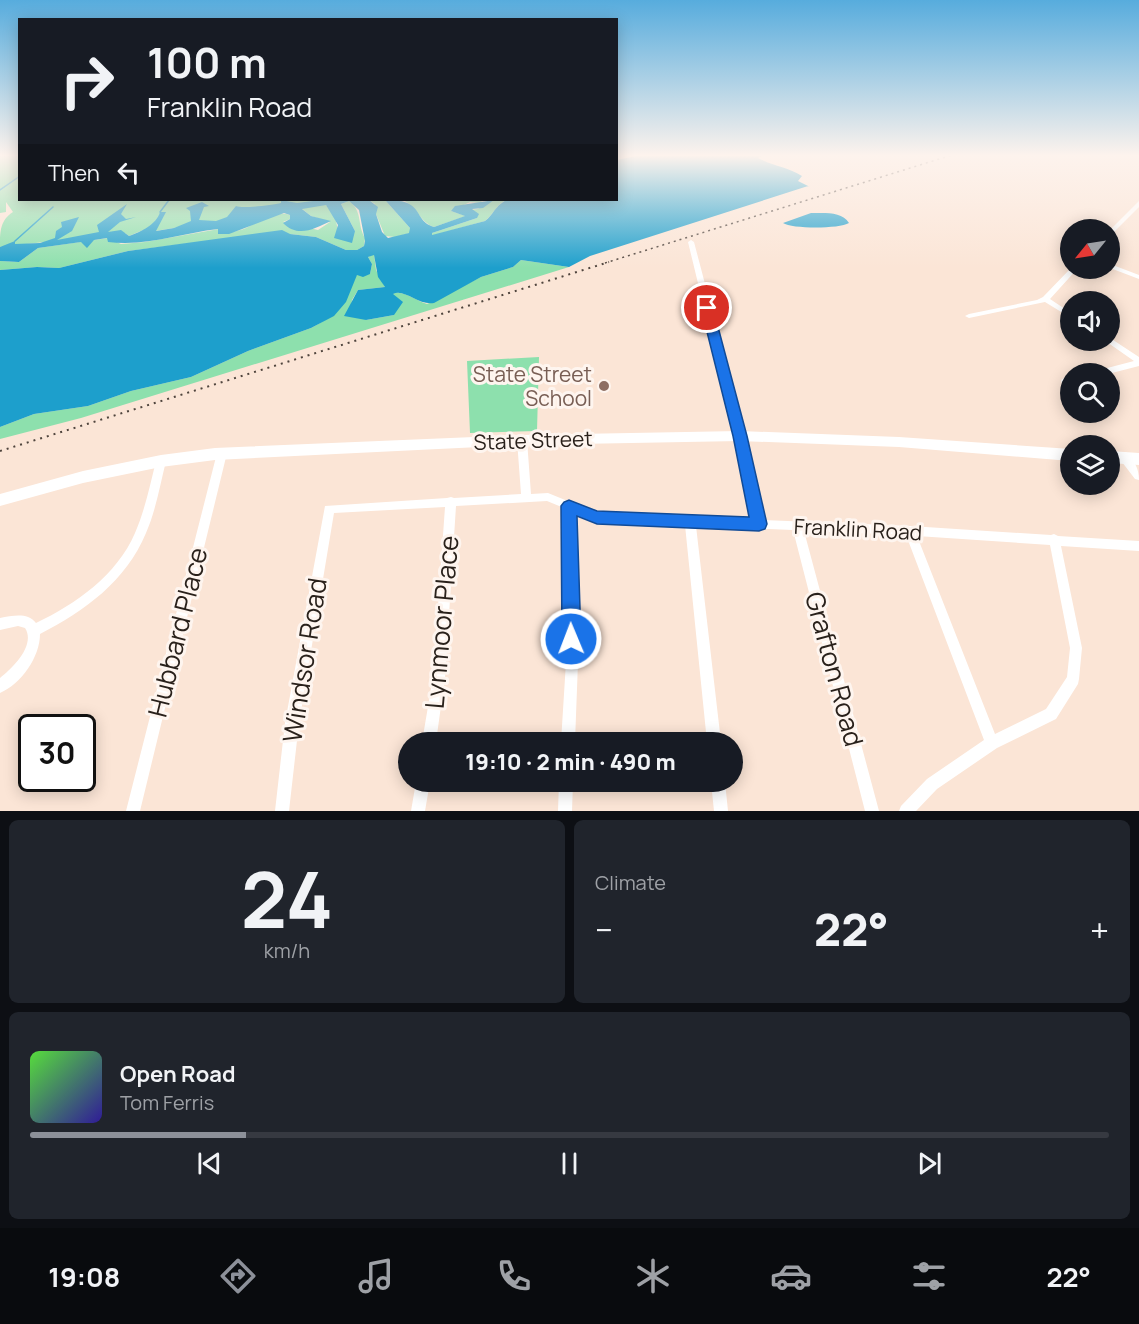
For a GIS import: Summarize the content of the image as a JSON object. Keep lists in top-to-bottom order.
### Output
{
  "streets": {
    "main road": ["State Street"],
    "street": [
      "Franklin Road",
      "Lynmoor Place",
      "Hubbard Place",
      "Windsor Road",
      "Grafton Road"
    ]
  },
  "crossings": [
    ["State Street", "Hubbard Place"],
    ["Franklin Road", "Lynmoor Place"],
    ["Franklin Road", "Windsor Road"],
    ["Franklin Road", "Grafton Road"]
  ],
  "places": ["State Street School"],
  "north": "bottom left",
  "page": {
    "turn": ["100 m", "Franklin Road"],
    "then": "Then",
    "limit": "30",
    "trip": "19:10 · 2 min · 490 m",
    "tile": [
      ["24", "km/h"],
      "Climate"
    ],
    "heat": ["−", "22°", "+"],
    "song": ["Open Road", "Tom Ferris"],
    "tabs": ["19:08", "22°"]
  }
}
